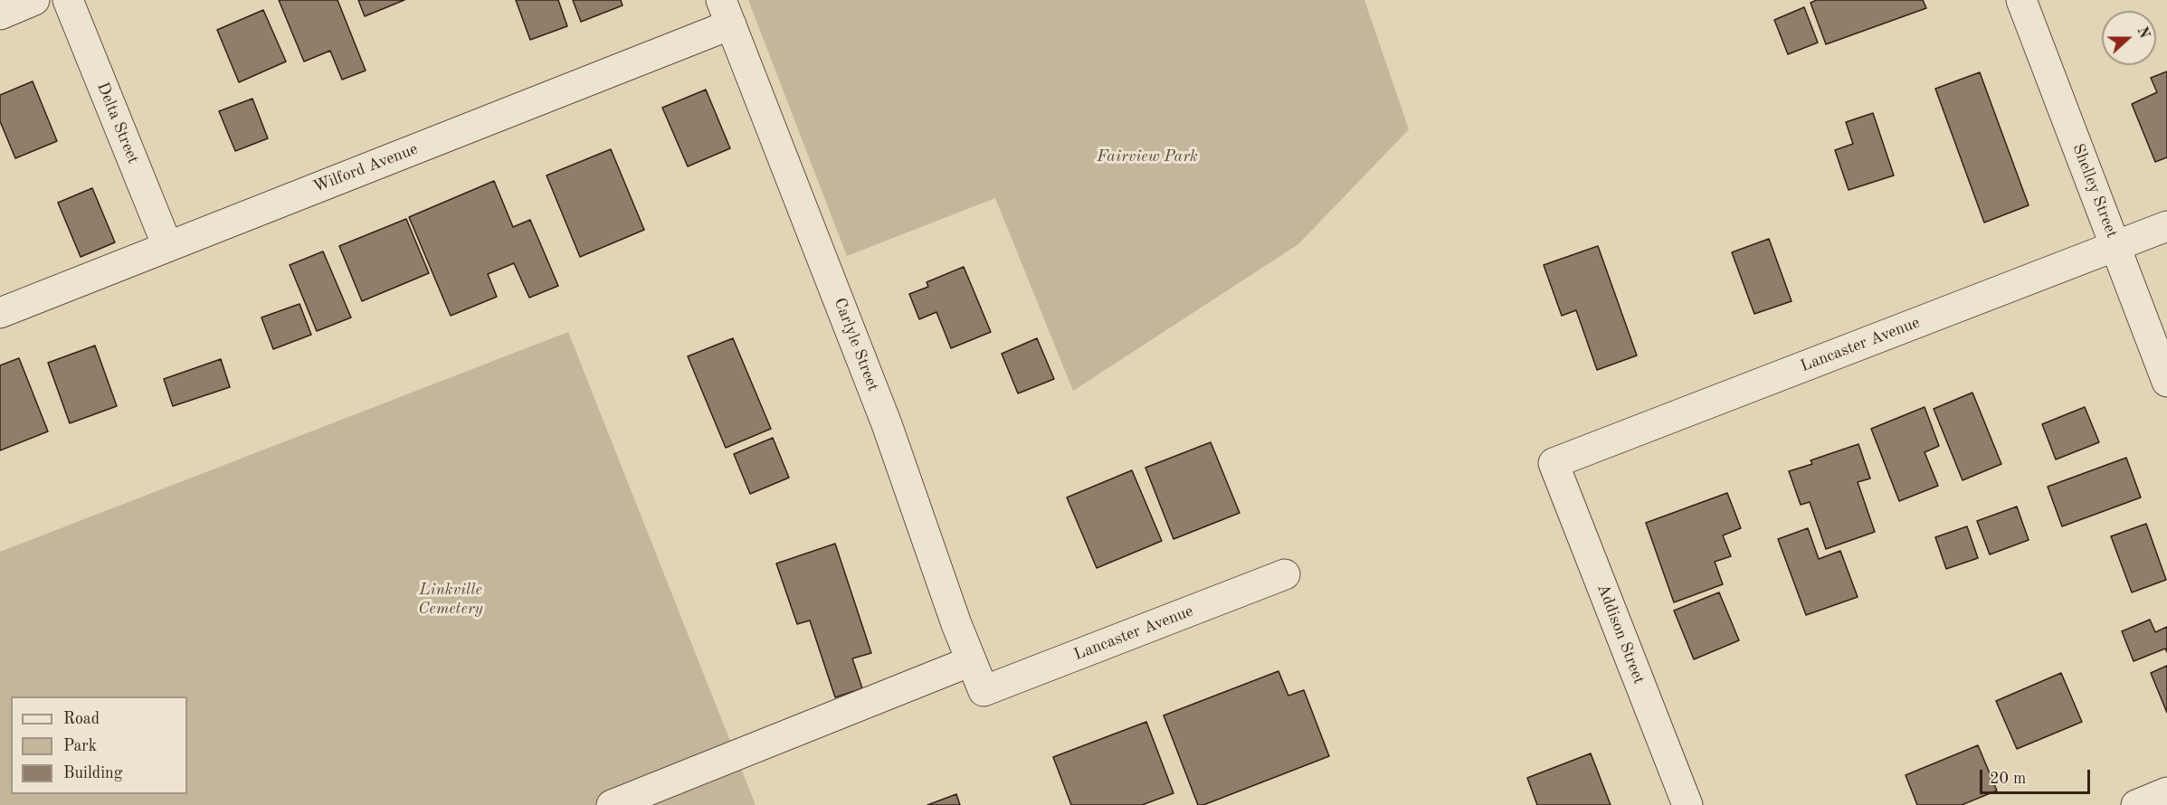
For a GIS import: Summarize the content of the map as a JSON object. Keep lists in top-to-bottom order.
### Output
{
  "streets": {
    "street": [
      "Delta Street",
      "Wilford Avenue",
      "Shelley Street",
      "Carlyle Street",
      "Lancaster Avenue",
      "Addison Street"
    ]
  },
  "crossings": [
    ["Delta Street", "Wilford Avenue"],
    ["Wilford Avenue", "Carlyle Street"],
    ["Shelley Street", "Lancaster Avenue"],
    ["Carlyle Street", "Lancaster Avenue"],
    ["Lancaster Avenue", "Addison Street"]
  ],
  "parks": ["Fairview Park", "Linkville Cemetery"],
  "legend": ["Road", "Park", "Building"],
  "scale_bar": "20 m",
  "north": "right"
}
